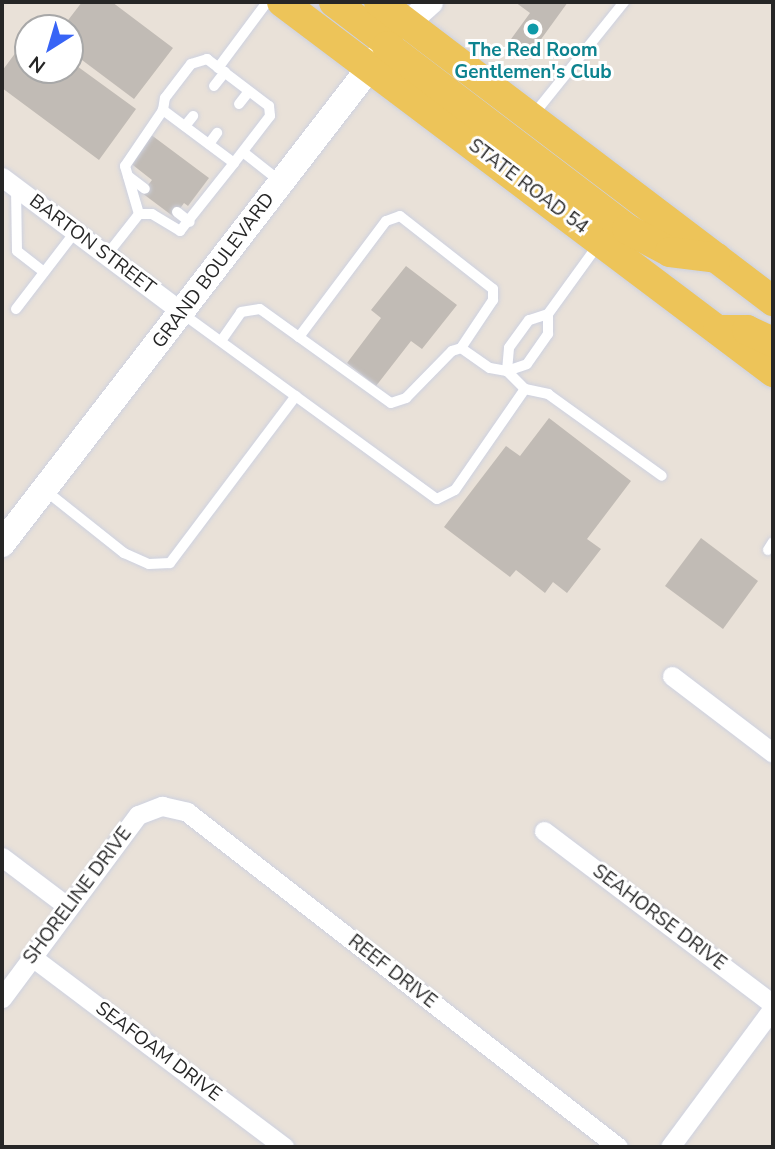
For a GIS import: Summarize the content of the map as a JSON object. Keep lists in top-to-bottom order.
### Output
{
  "streets": {
    "main road": ["STATE ROAD 54", "GRAND BOULEVARD"],
    "street": [
      "BARTON STREET",
      "SHORELINE DRIVE",
      "SEAHORSE DRIVE",
      "REEF DRIVE",
      "SEAFOAM DRIVE"
    ]
  },
  "crossings": [
    ["STATE ROAD 54", "GRAND BOULEVARD"],
    ["BARTON STREET", "GRAND BOULEVARD"],
    ["SHORELINE DRIVE", "REEF DRIVE"],
    ["SHORELINE DRIVE", "SEAFOAM DRIVE"]
  ],
  "places": ["The Red Room Gentlemen's Club"],
  "north": "bottom left"
}
